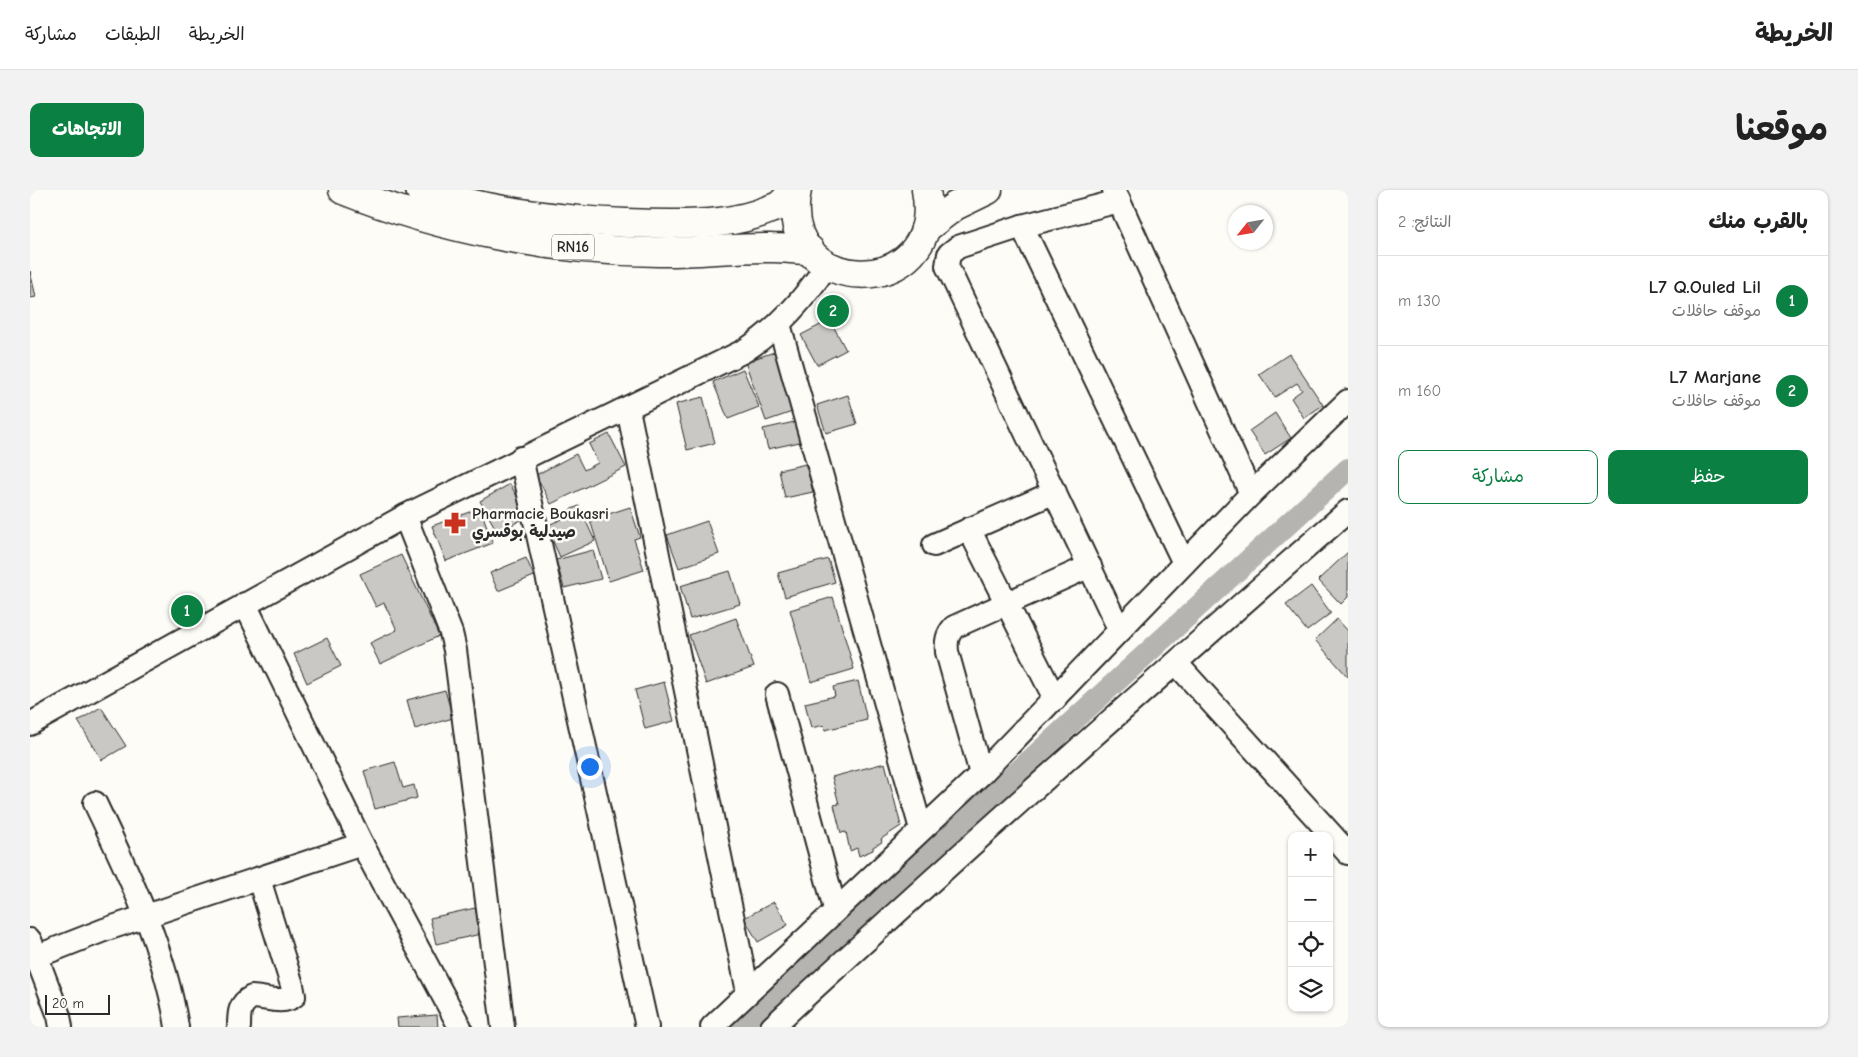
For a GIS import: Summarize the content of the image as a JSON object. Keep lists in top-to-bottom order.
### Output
{
  "streets": {
    "highway": ["RN16"]
  },
  "places": {
    "pharmacy": ["Pharmacie Boukasri صيدلية بوقسري"]
  },
  "scale_bar": "20 m",
  "north": "bottom left",
  "page": {
    "header": "الخريطة",
    "nav": ["الخريطة", "الطبقات", "مشاركة"],
    "title": "موقعنا",
    "buttons": [
      "الاتجاهات",
      ["حفظ", "مشاركة"]
    ],
    "heading": ["بالقرب منك", "النتائج: 2"],
    "list": [
      {
        "mark": "1",
        "name": "L7 Q.Ouled Lil",
        "note": "موقف حافلات",
        "value": "130 m"
      },
      {
        "mark": "2",
        "name": "L7 Marjane",
        "note": "موقف حافلات",
        "value": "160 m"
      }
    ],
    "pins": ["2", "1"],
    "map_buttons": ["+", "−"],
    "scale": "20 m"
  }
}
